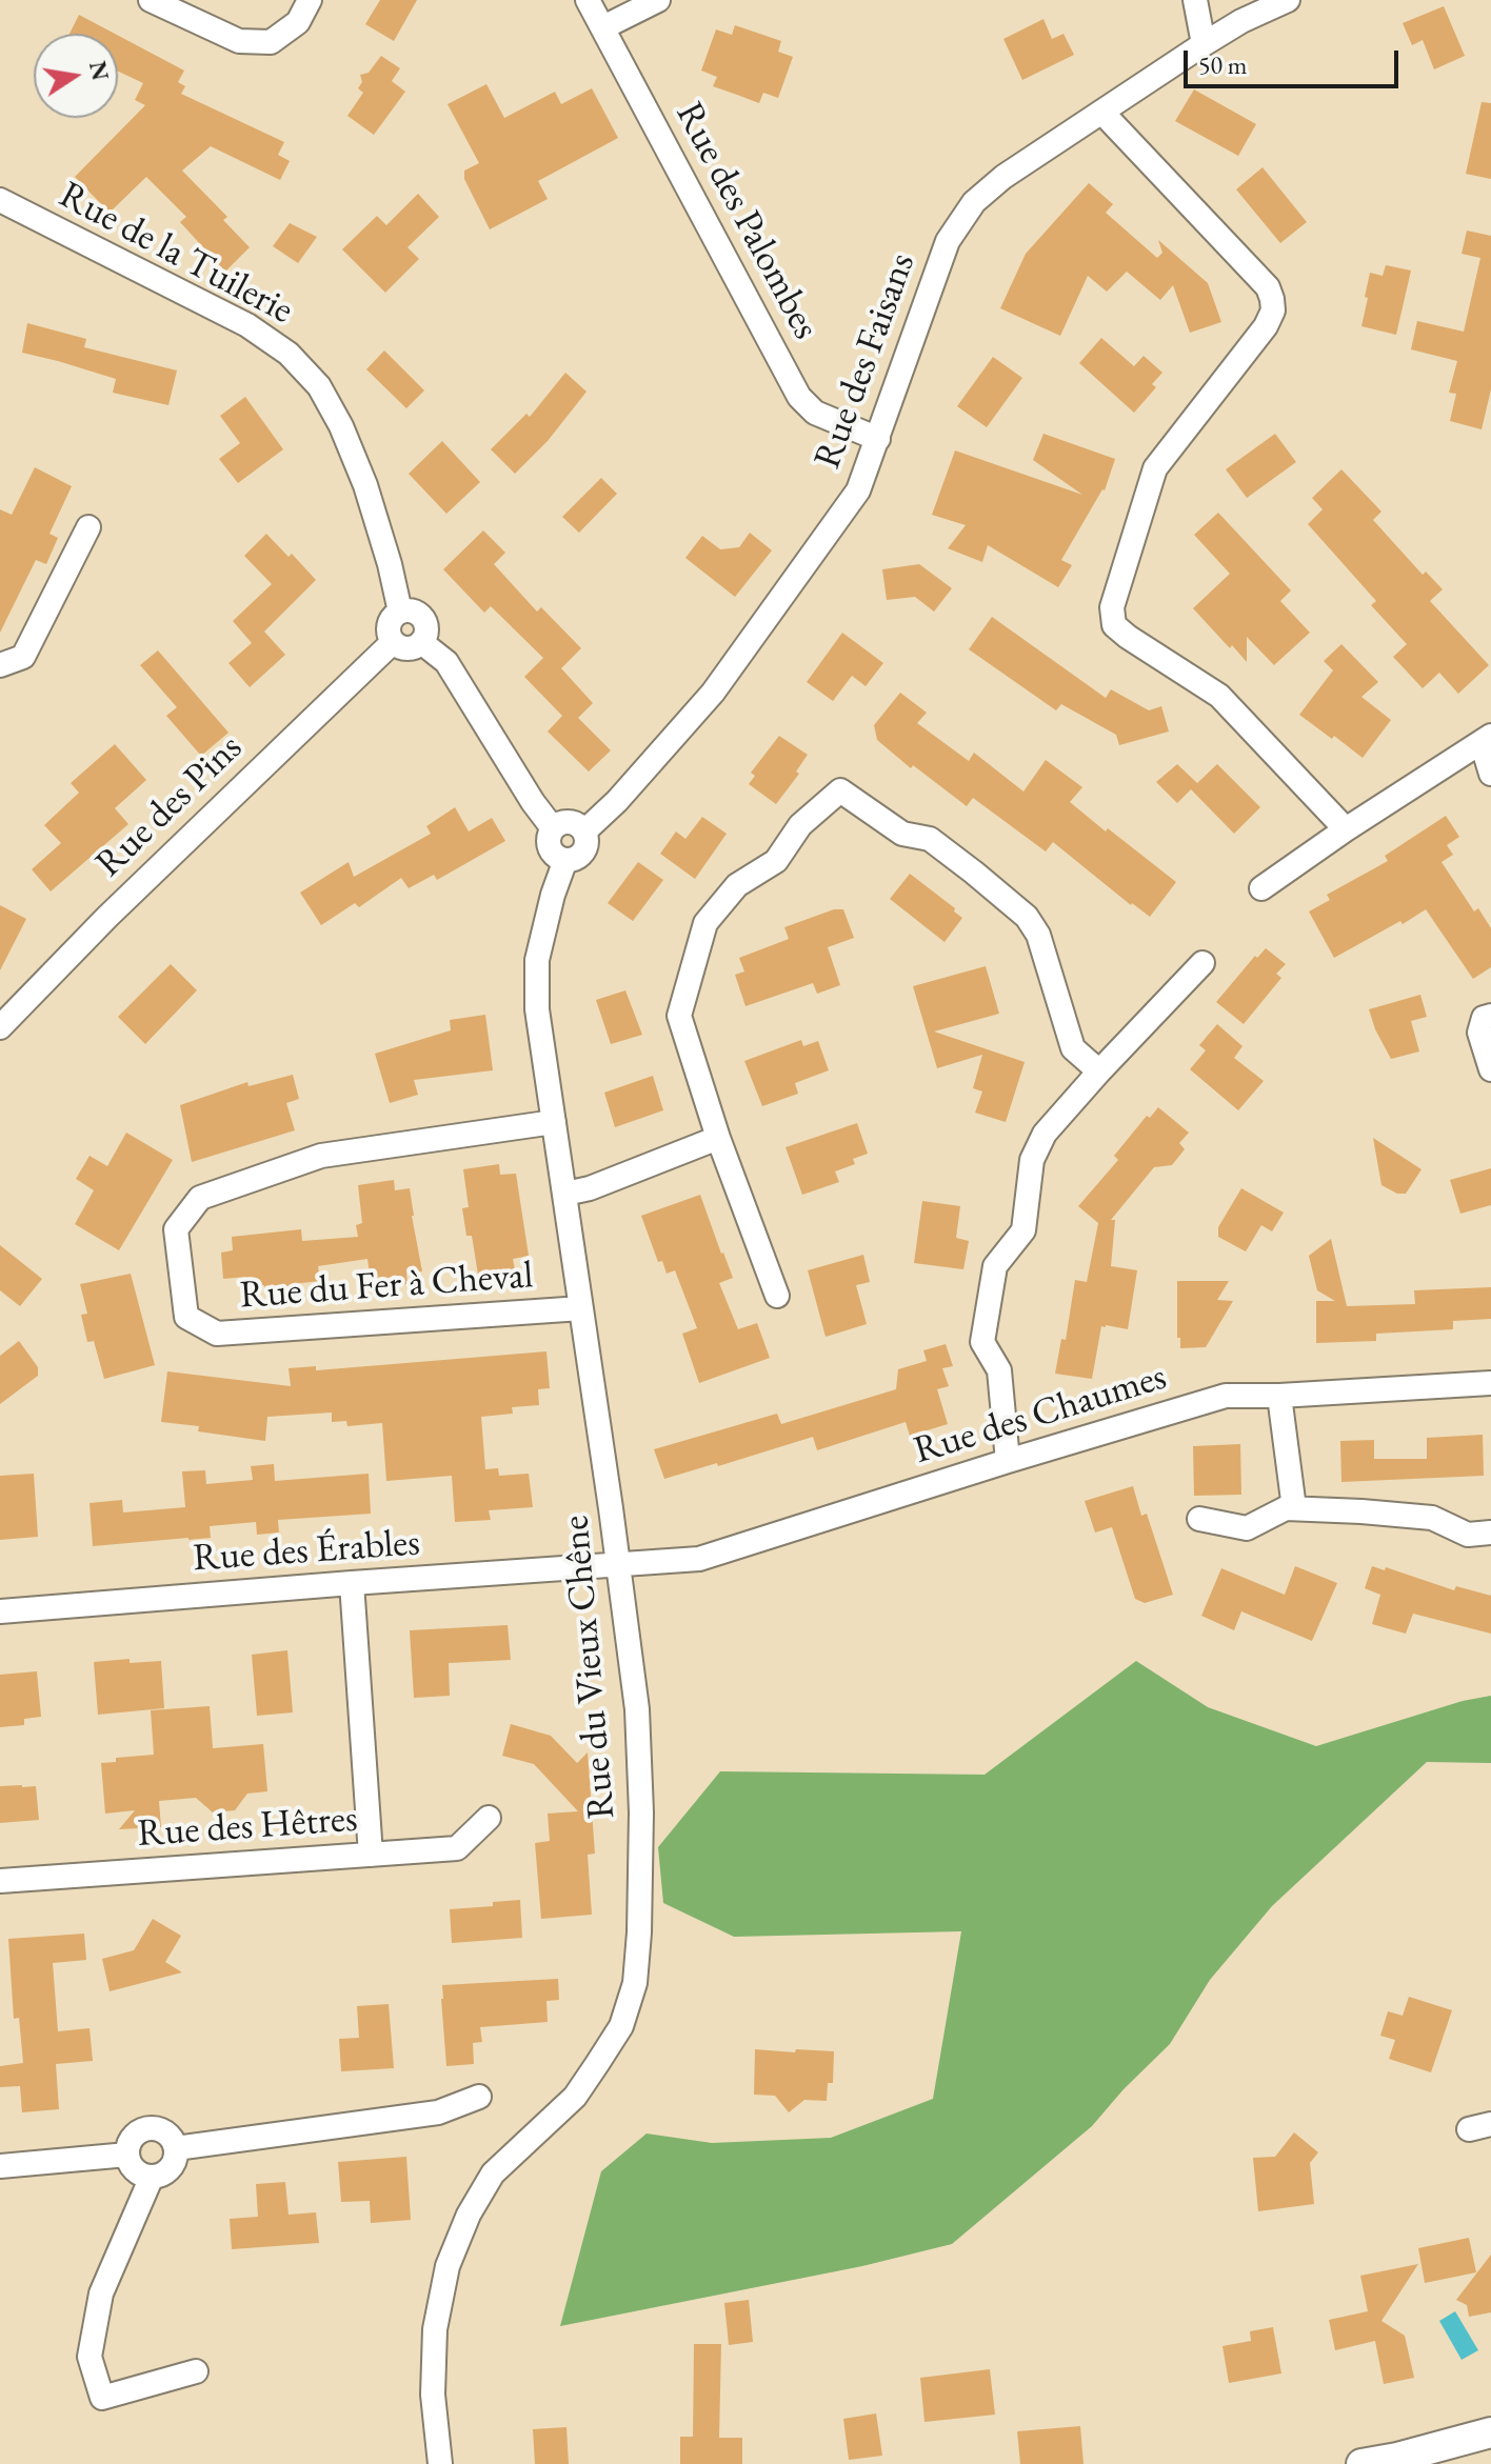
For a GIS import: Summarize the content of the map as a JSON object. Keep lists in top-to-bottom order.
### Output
{
  "streets": {
    "street": [
      "Rue des Palombes",
      "Rue de la Tuilerie",
      "Rue des Faisans",
      "Rue des Pins",
      "Rue du Fer à Cheval",
      "Rue des Chaumes",
      "Rue des Érables",
      "Rue du Vieux Chêne",
      "Rue des Hêtres"
    ]
  },
  "crossings": [
    ["Rue des Palombes", "Rue des Faisans"],
    ["Rue de la Tuilerie", "Rue des Pins"],
    ["Rue des Faisans", "Rue du Vieux Chêne"],
    ["Rue du Fer à Cheval", "Rue du Vieux Chêne"],
    ["Rue des Chaumes", "Rue des Érables"],
    ["Rue des Chaumes", "Rue du Vieux Chêne"],
    ["Rue des Érables", "Rue du Vieux Chêne"]
  ],
  "scale_bar": "50 m",
  "north": "right"
}
